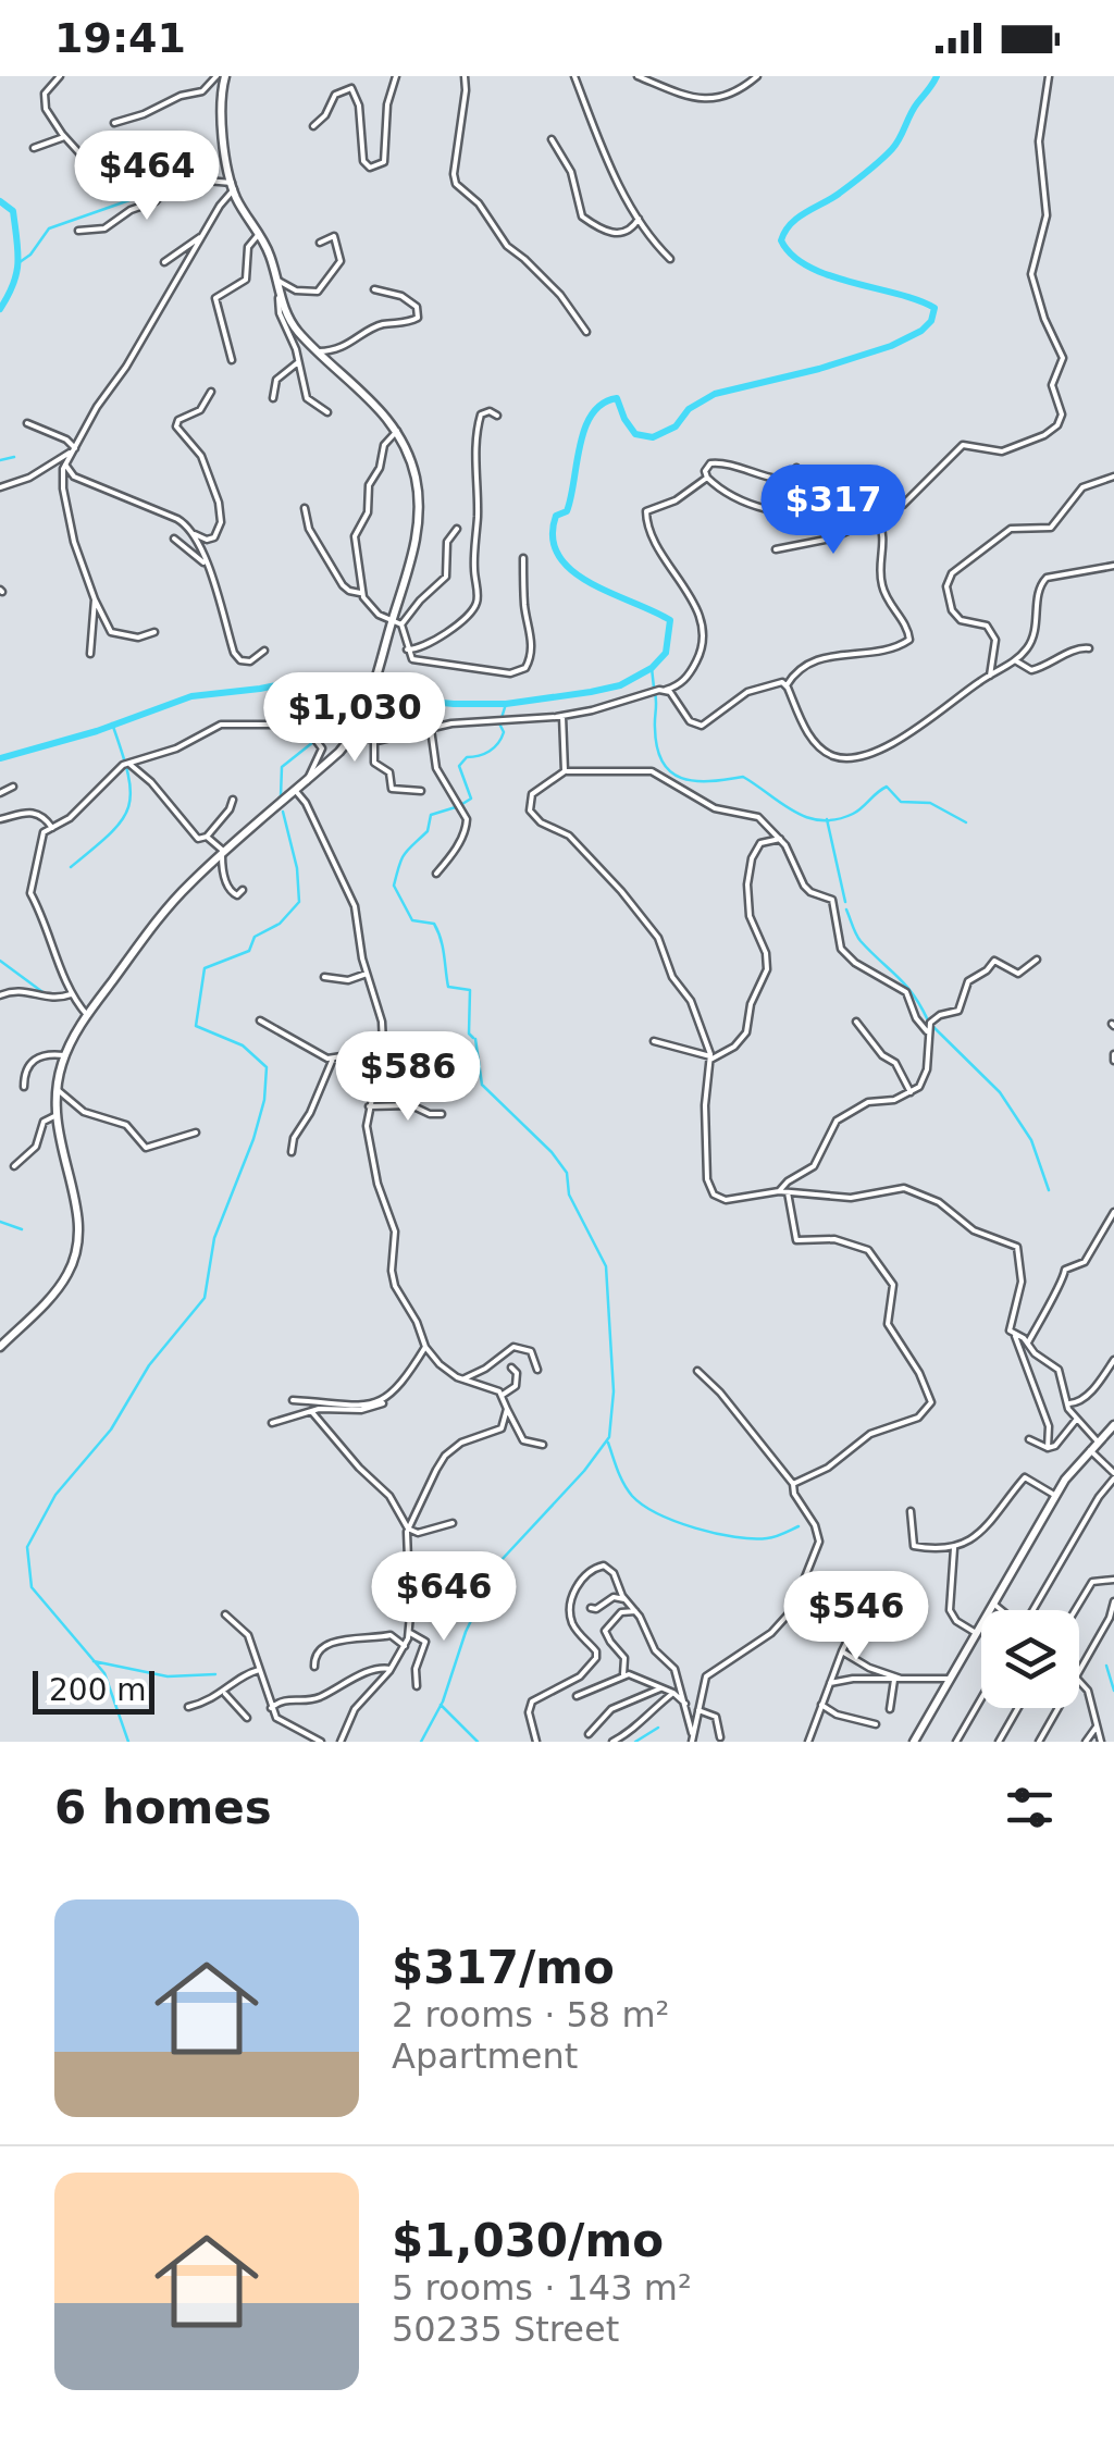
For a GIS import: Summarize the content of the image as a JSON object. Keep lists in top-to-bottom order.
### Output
{
  "scale_bar": "200 m",
  "page": {
    "status": "19:41",
    "price": [
      "$464",
      "$317",
      "$1,030",
      "$586",
      "$646",
      "$546"
    ],
    "scale": "200 m",
    "heading": "6 homes",
    "list": [
      {
        "name": "$317/mo",
        "note": "2 rooms · 58 m² · Apartment"
      },
      {
        "name": "$1,030/mo",
        "note": "5 rooms · 143 m² · 50235 Street"
      }
    ]
  }
}
